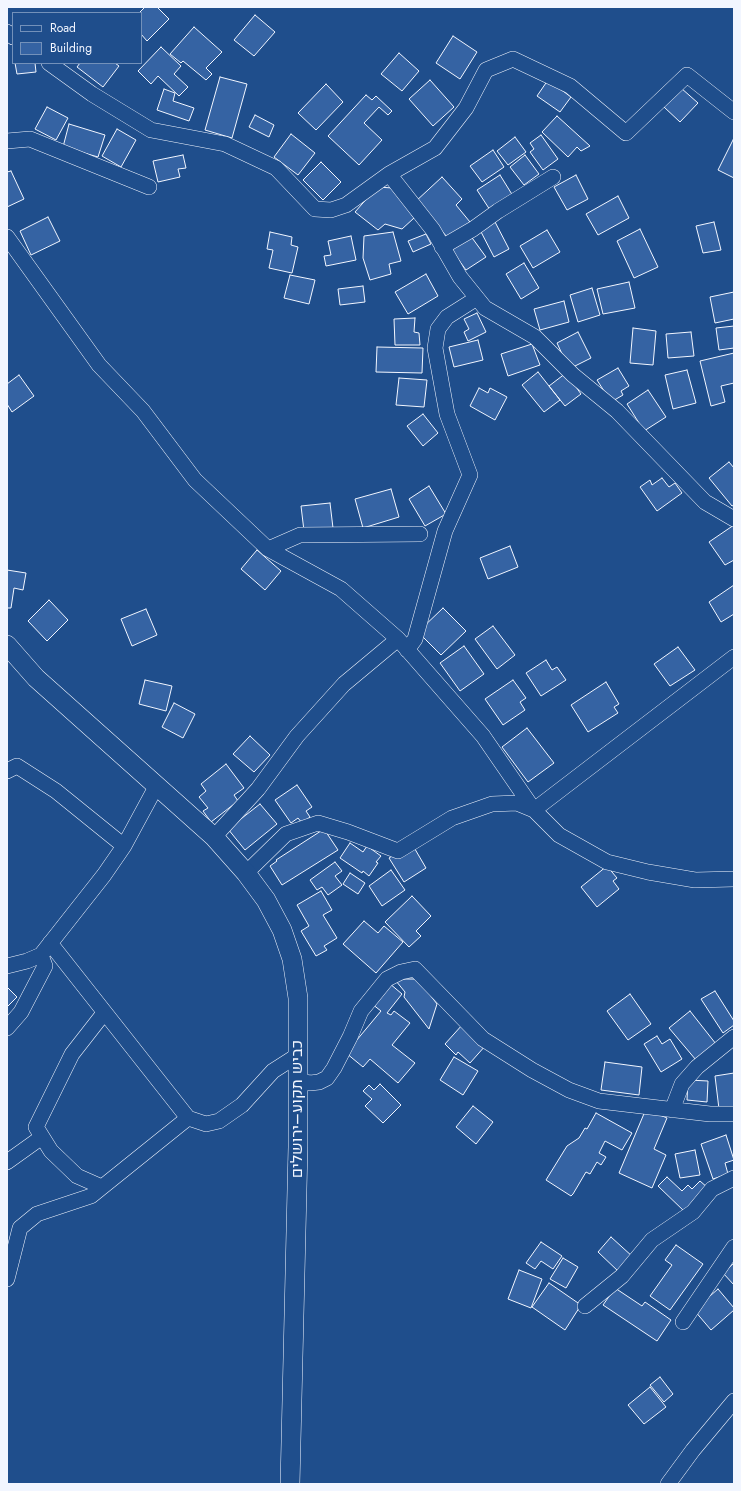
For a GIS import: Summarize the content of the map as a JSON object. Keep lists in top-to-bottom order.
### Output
{
  "streets": {
    "main road": ["כביש תקוע–ירושלים"]
  },
  "legend": ["Road", "Building"]
}
